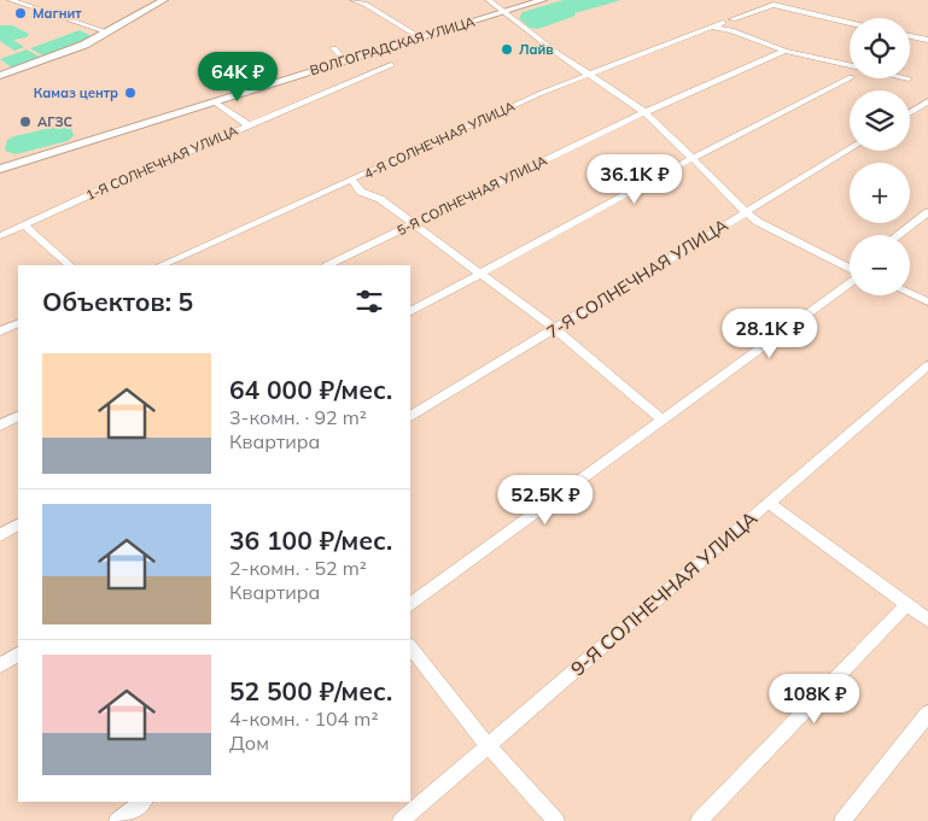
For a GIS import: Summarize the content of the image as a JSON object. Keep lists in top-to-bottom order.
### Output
{
  "streets": {
    "main road": ["ВОЛГОГРАДСКАЯ УЛИЦА"],
    "street": [
      "4-Я СОЛНЕЧНАЯ УЛИЦА",
      "1-Я СОЛНЕЧНАЯ УЛИЦА",
      "5-Я СОЛНЕЧНАЯ УЛИЦА",
      "7-Я СОЛНЕЧНАЯ УЛИЦА",
      "9-Я СОЛНЕЧНАЯ УЛИЦА"
    ]
  },
  "places": [
    "Магнит",
    "Лайв",
    "Камаз центр",
    "АГЗС"
  ],
  "page": {
    "map_buttons": ["+", "−"],
    "price": [
      "64K ₽",
      "36.1K ₽",
      "28.1K ₽",
      "52.5K ₽",
      "108K ₽"
    ],
    "heading": "Объектов: 5",
    "list": [
      {
        "name": "64 000 ₽/мес.",
        "note": "3-комн. · 92 m² · Квартира"
      },
      {
        "name": "36 100 ₽/мес.",
        "note": "2-комн. · 52 m² · Квартира"
      },
      {
        "name": "52 500 ₽/мес.",
        "note": "4-комн. · 104 m² · Дом"
      }
    ]
  }
}
